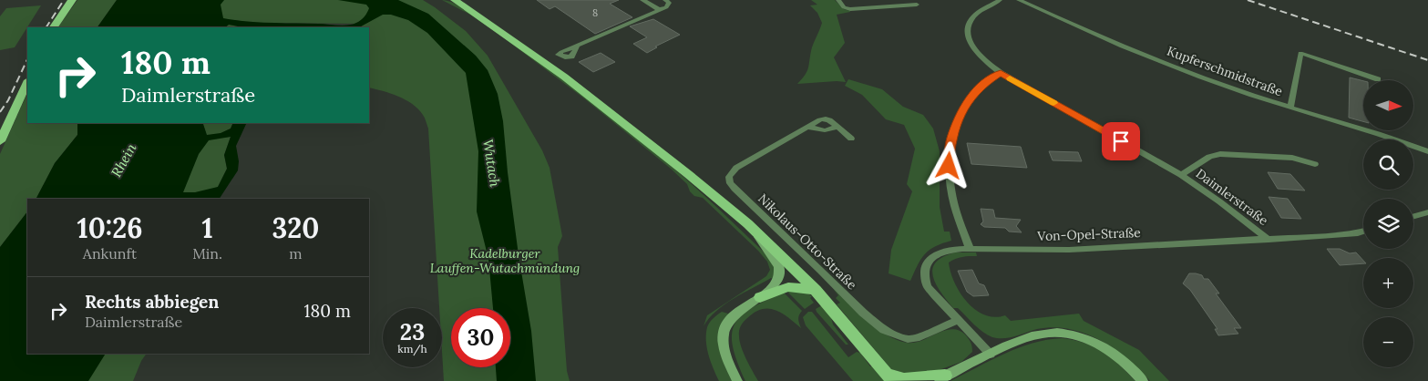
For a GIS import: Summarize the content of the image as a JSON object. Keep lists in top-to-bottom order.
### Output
{
  "streets": {
    "street": [
      "Kupferschmidstraße",
      "Daimlerstraße",
      "Von-Opel-Straße",
      "Nikolaus-Otto-Straße"
    ]
  },
  "crossings": [
    ["Daimlerstraße", "Von-Opel-Straße"],
    ["Von-Opel-Straße", "Nikolaus-Otto-Straße"]
  ],
  "water": ["Rhein", "Wutach"],
  "parks": ["Kadelburger Lauffen-Wutachmündung"],
  "house_numbers": ["8"],
  "north": "right",
  "page": {
    "turn": ["180 m", "Daimlerstraße"],
    "map_buttons": ["+", "−"],
    "eta": [
      "10:26",
      "Ankunft",
      "1",
      "Min.",
      "320",
      "m"
    ],
    "list": [
      {
        "name": "Rechts abbiegen",
        "note": "Daimlerstraße",
        "value": "180 m"
      }
    ],
    "speed": "23 km/h",
    "limit": "30"
  }
}
